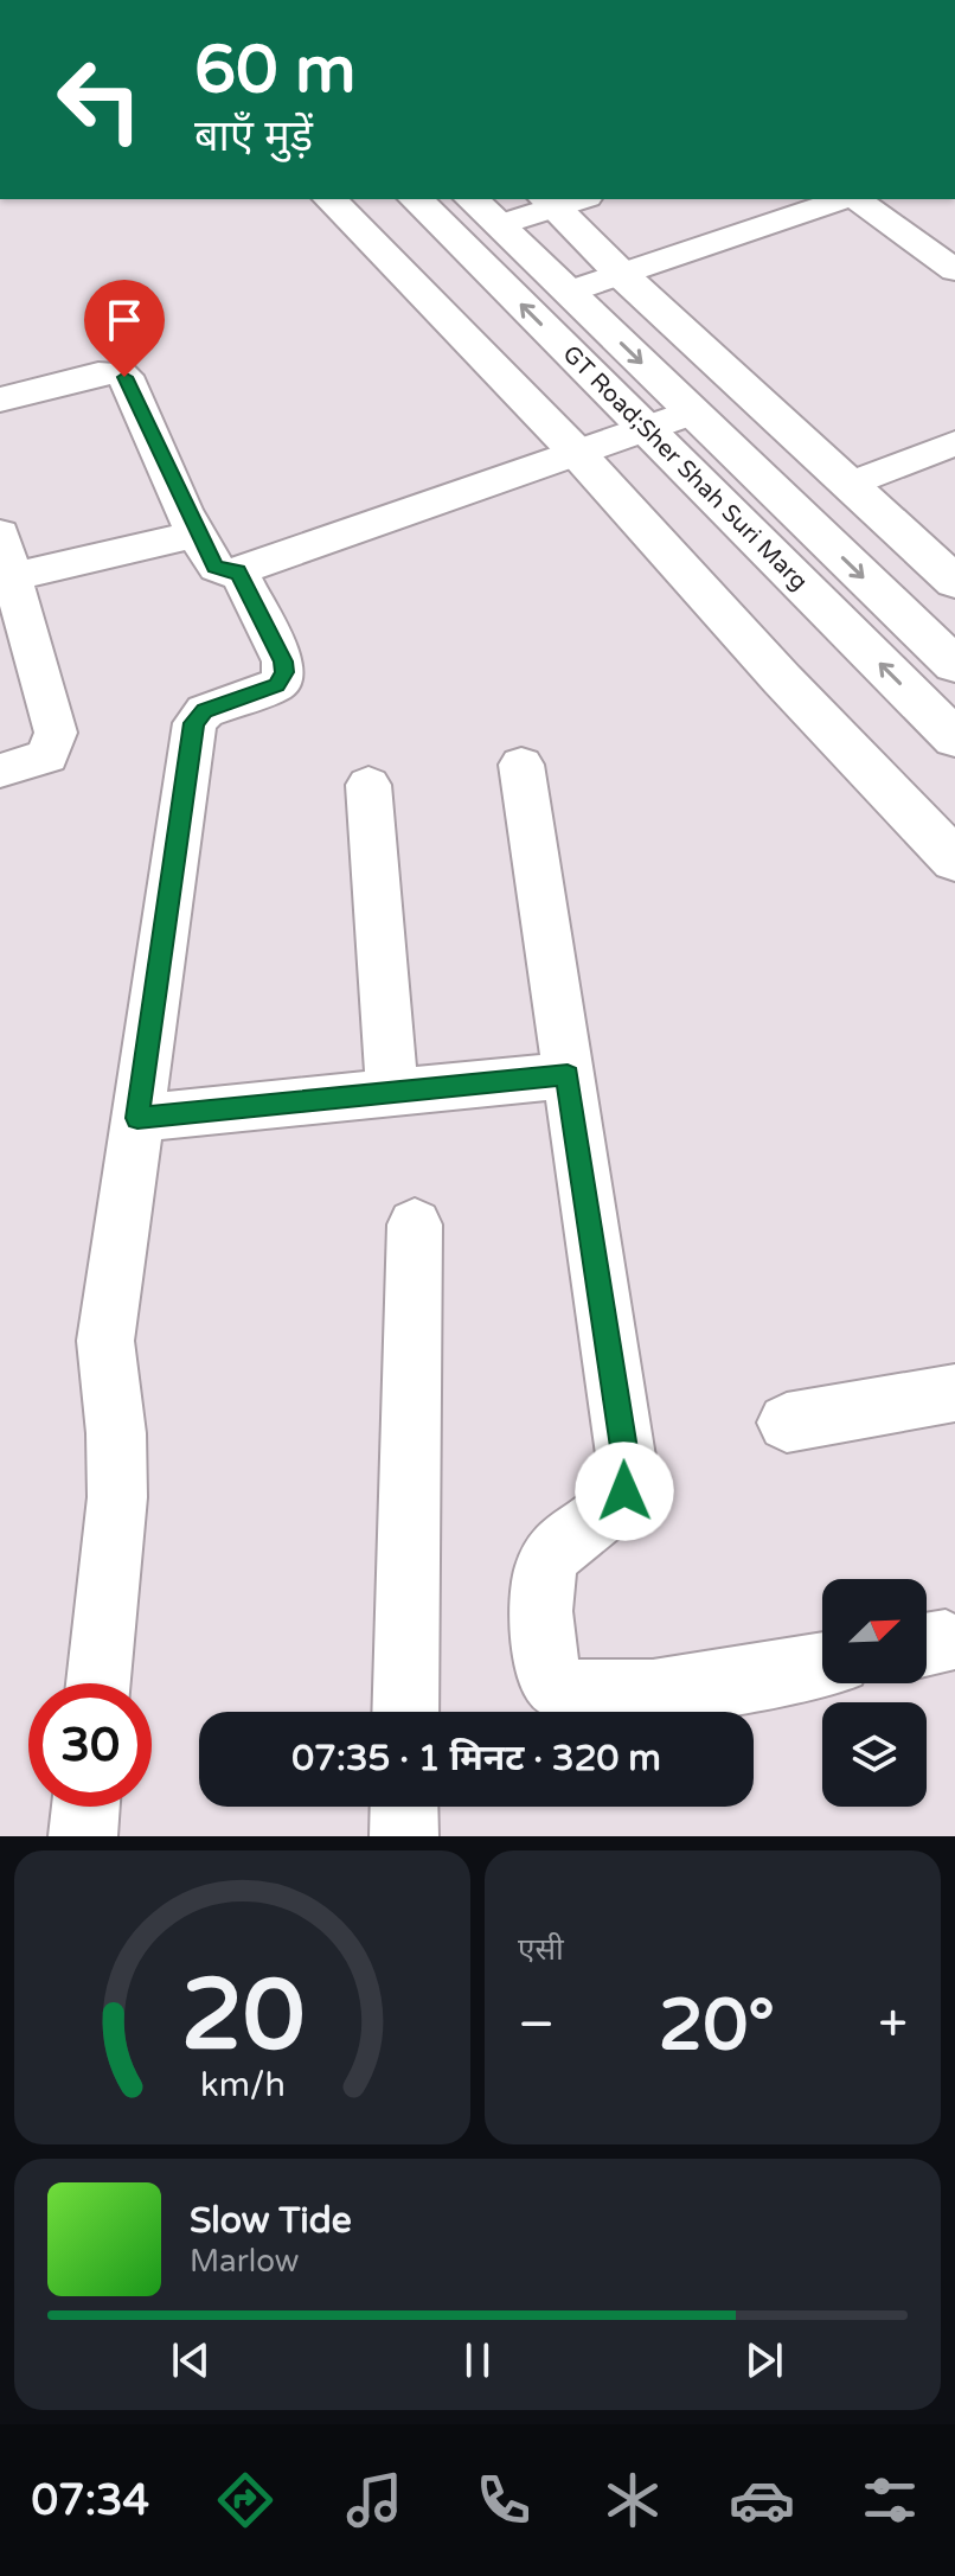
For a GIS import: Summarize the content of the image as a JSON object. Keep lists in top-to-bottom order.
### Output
{
  "streets": {
    "main road": ["GT Road;Sher Shah Suri Marg"]
  },
  "north": "top right",
  "page": {
    "turn": ["60 m", "बाएँ मुड़ें"],
    "limit": "30",
    "trip": "07:35 · 1 मिनट · 320 m",
    "tile": "एसी",
    "heat": ["−", "20°", "+"],
    "song": ["Slow Tide", "Marlow"],
    "tabs": "07:34",
    "gauge": ["20", "km/h"]
  }
}
